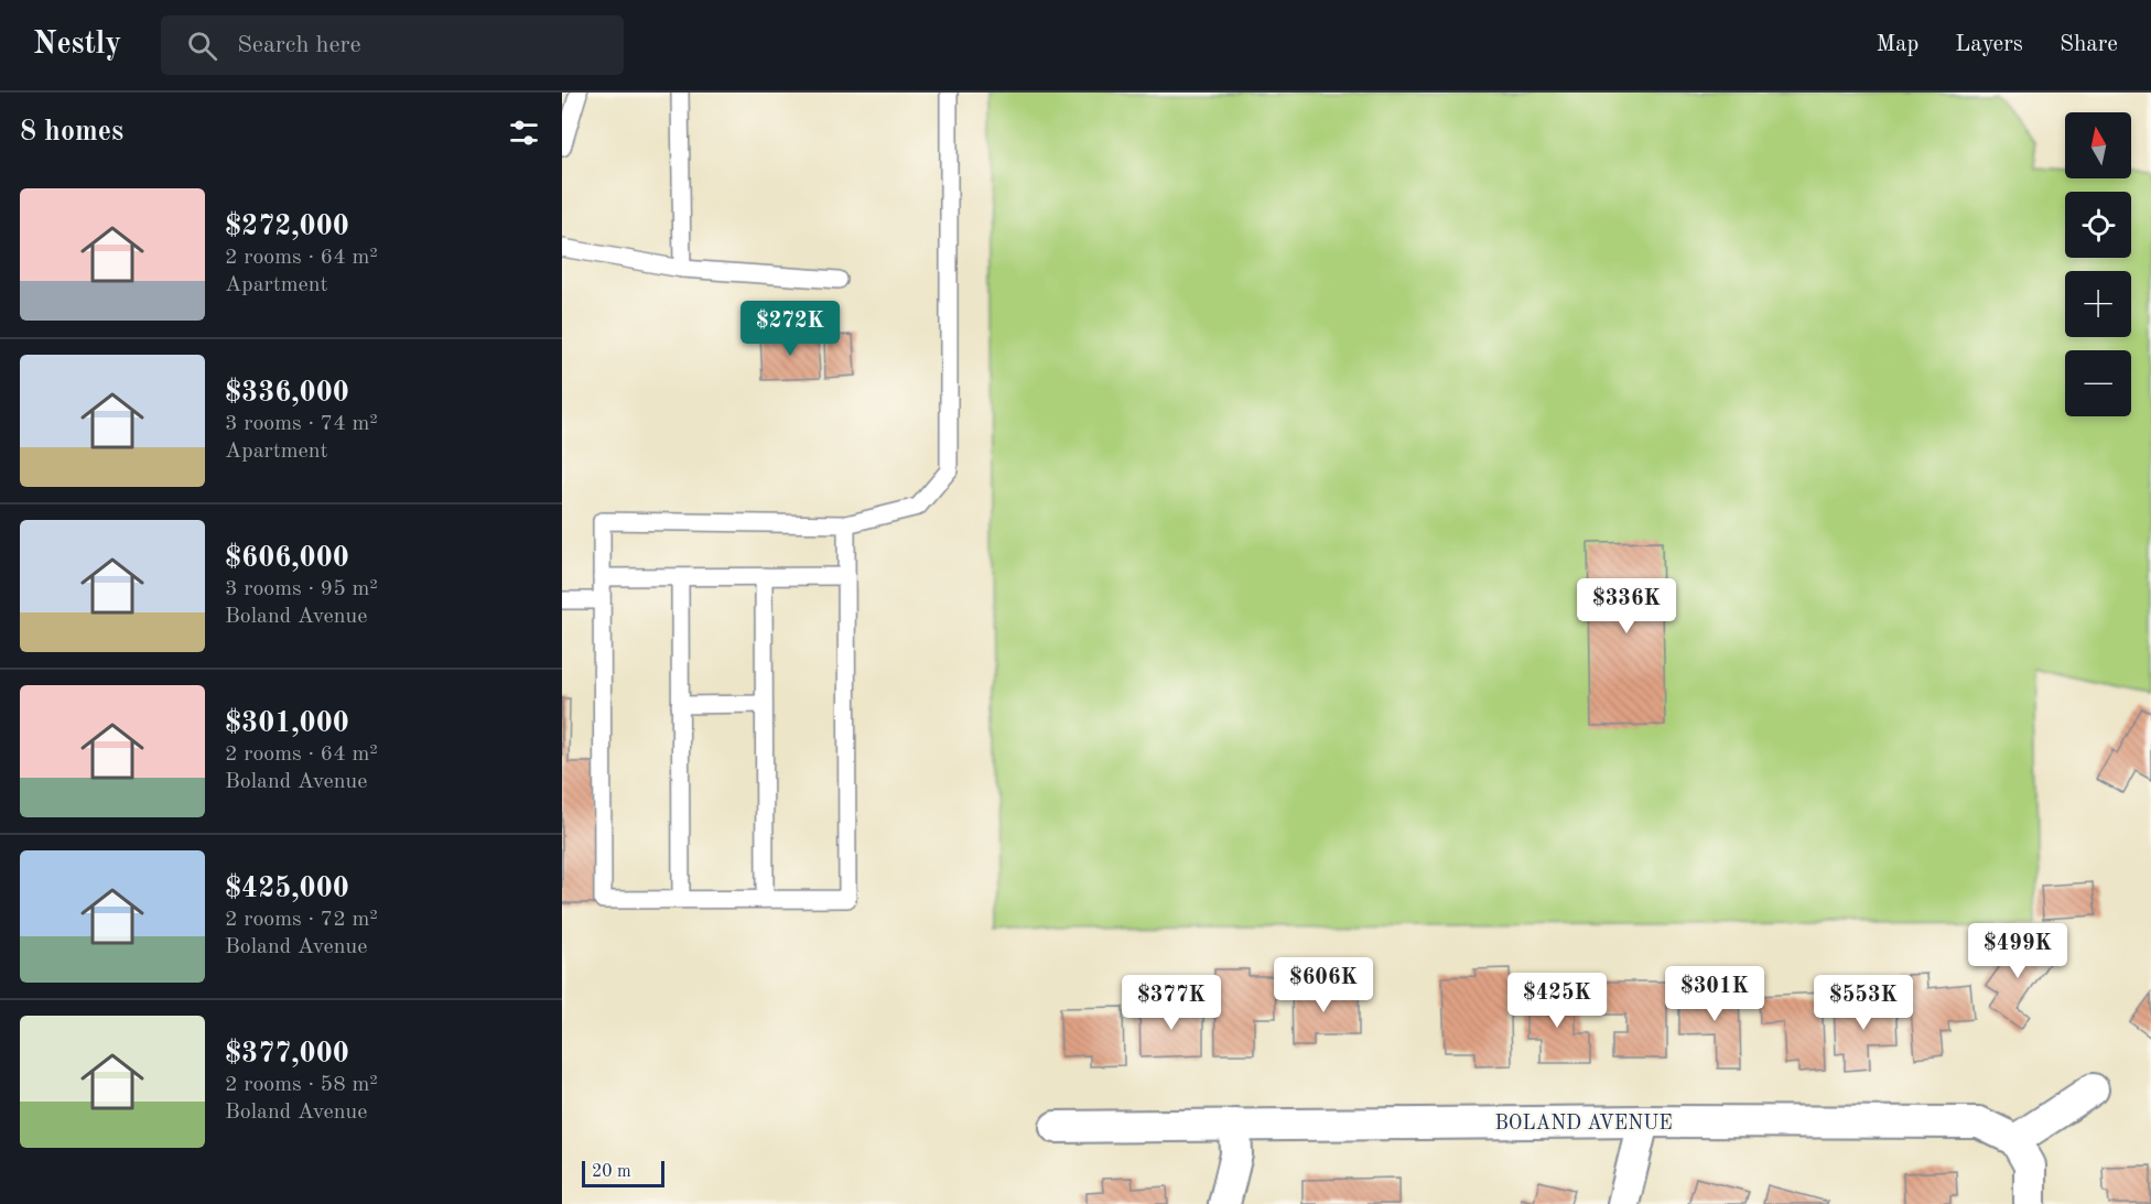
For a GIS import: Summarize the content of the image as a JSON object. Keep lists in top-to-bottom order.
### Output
{
  "streets": {
    "street": ["BOLAND AVENUE"]
  },
  "scale_bar": "20 m",
  "north": "top",
  "page": {
    "header": "Nestly",
    "search": "Search here",
    "nav": ["Map", "Layers", "Share"],
    "heading": "8 homes",
    "map_buttons": ["+", "−"],
    "list": [
      {
        "name": "$272,000",
        "note": "2 rooms · 64 m² · Apartment"
      },
      {
        "name": "$336,000",
        "note": "3 rooms · 74 m² · Apartment"
      },
      {
        "name": "$606,000",
        "note": "3 rooms · 95 m² · Boland Avenue"
      },
      {
        "name": "$301,000",
        "note": "2 rooms · 64 m² · Boland Avenue"
      },
      {
        "name": "$425,000",
        "note": "2 rooms · 72 m² · Boland Avenue"
      },
      {
        "name": "$377,000",
        "note": "2 rooms · 58 m² · Boland Avenue"
      }
    ],
    "price": [
      "$272K",
      "$336K",
      "$499K",
      "$606K",
      "$301K",
      "$425K",
      "$377K",
      "$553K"
    ],
    "scale": "20 m"
  }
}
